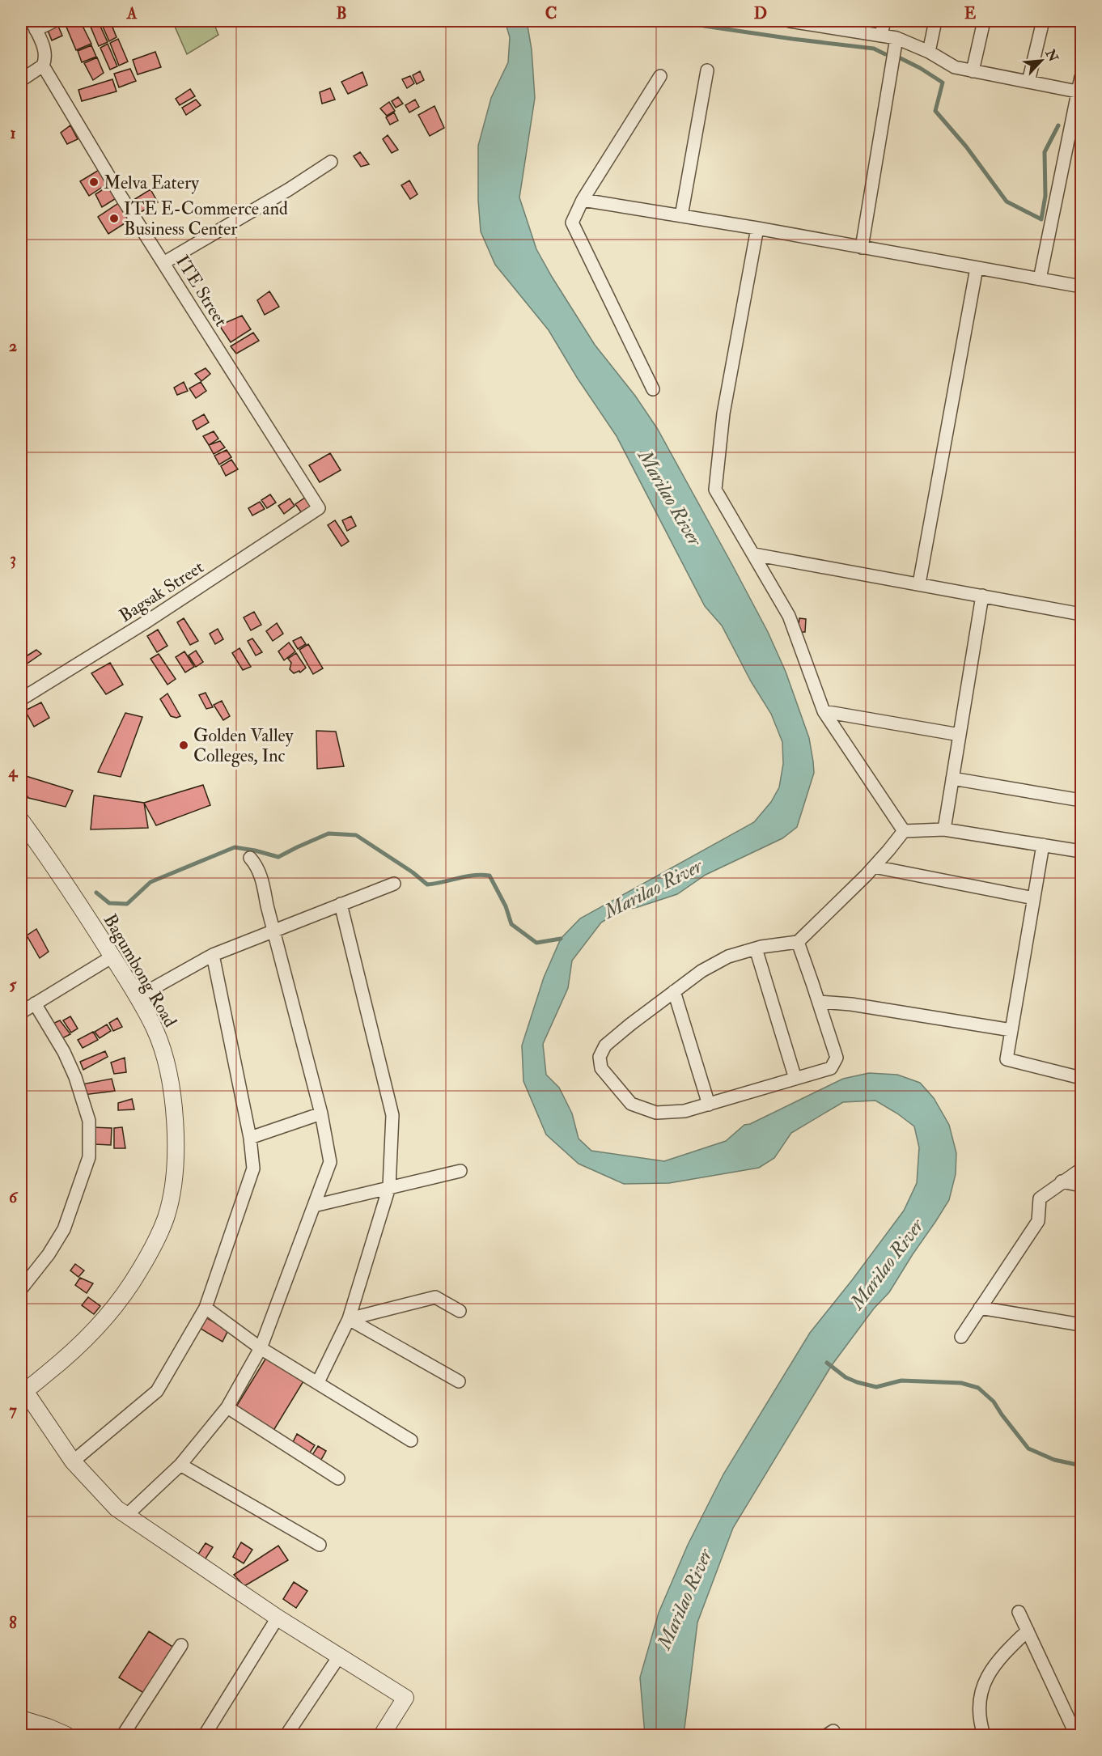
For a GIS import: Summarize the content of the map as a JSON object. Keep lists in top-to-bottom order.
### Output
{
  "streets": {
    "street": ["ITE Street", "Bagsak Street", "Bagumbong Road"]
  },
  "crossings": [
    ["ITE Street", "Bagsak Street"]
  ],
  "water": ["Marilao River"],
  "places": ["Melva Eatery", "ITE E-Commerce and Business Center", "Golden Valley Colleges, Inc"],
  "north": "top right",
  "grid": {
    "columns": [
      "A",
      "B",
      "C",
      "D",
      "E"
    ],
    "rows": [
      "1",
      "2",
      "3",
      "4",
      "5",
      "6",
      "7",
      "8"
    ]
  }
}
